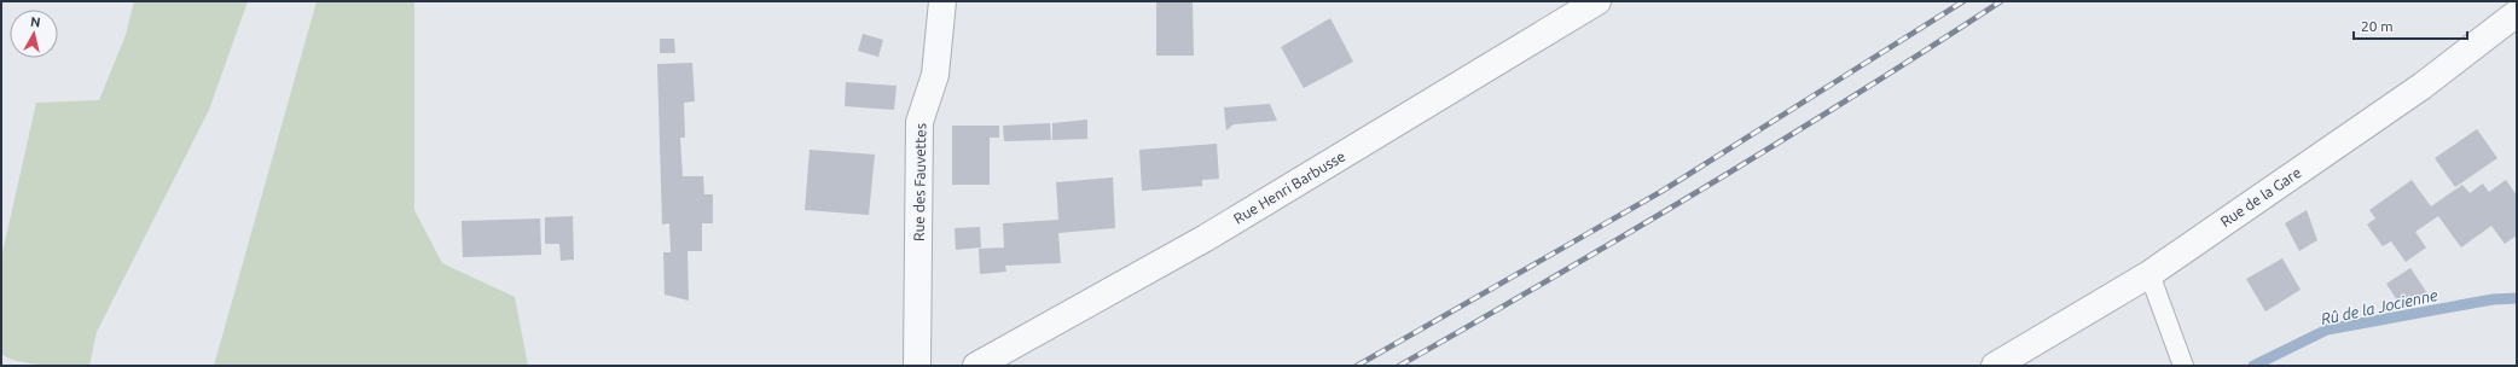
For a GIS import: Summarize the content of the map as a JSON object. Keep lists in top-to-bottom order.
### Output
{
  "streets": {
    "street": ["Rue des Fauvettes", "Rue Henri Barbusse", "Rue de la Gare"]
  },
  "water": ["Rû de la Jocienne"],
  "scale_bar": "20 m",
  "north": "top"
}
